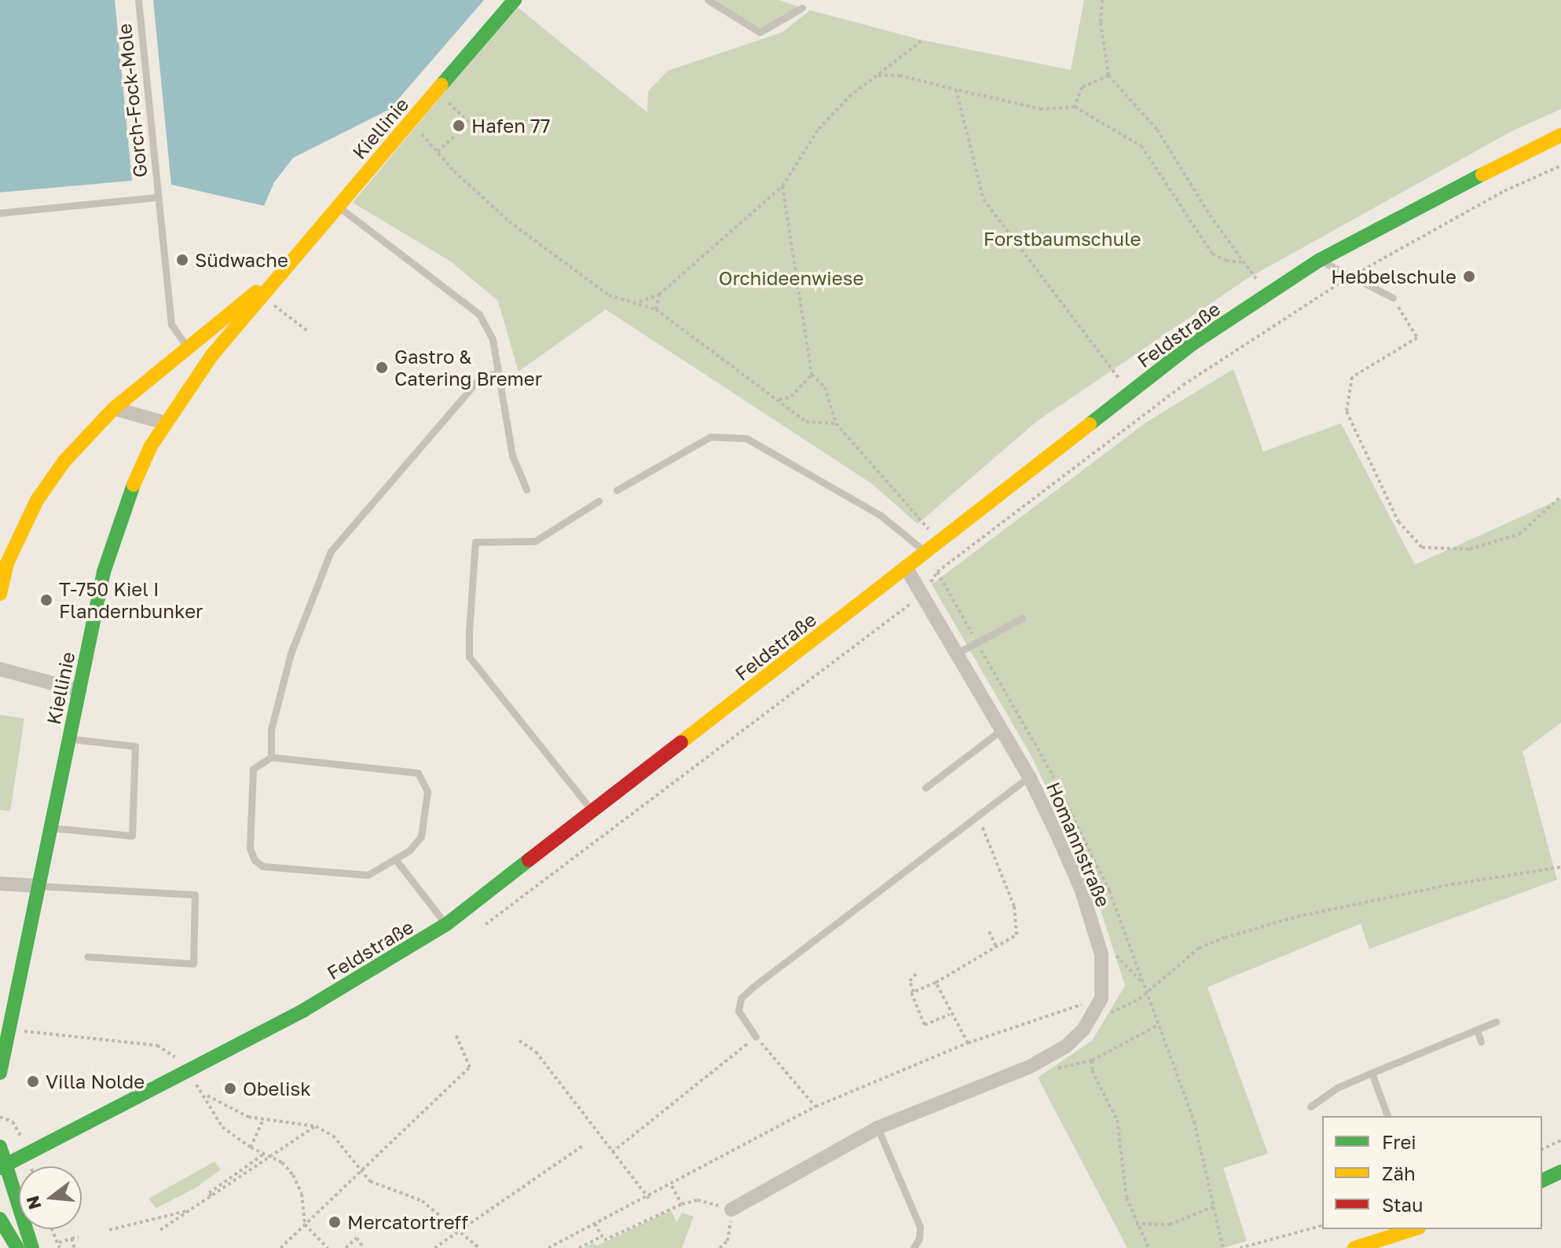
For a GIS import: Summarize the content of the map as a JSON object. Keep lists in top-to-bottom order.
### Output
{
  "streets": {
    "street": ["Kiellinie", "Feldstraße", "Homannstraße"],
    "lane": ["Gorch-Fock-Mole"]
  },
  "crossings": [
    ["Gorch-Fock-Mole", "Kiellinie"],
    ["Feldstraße", "Homannstraße"]
  ],
  "parks": ["Forstbaumschule", "Orchideenwiese"],
  "places": [
    "Hafen 77",
    "Südwache",
    "Hebbelschule",
    "Gastro & Catering Bremer",
    "T-750 Kiel I Flandernbunker",
    "Villa Nolde",
    "Obelisk",
    "Mercatortreff"
  ],
  "legend": ["Frei", "Zäh", "Stau"],
  "north": "left"
}
